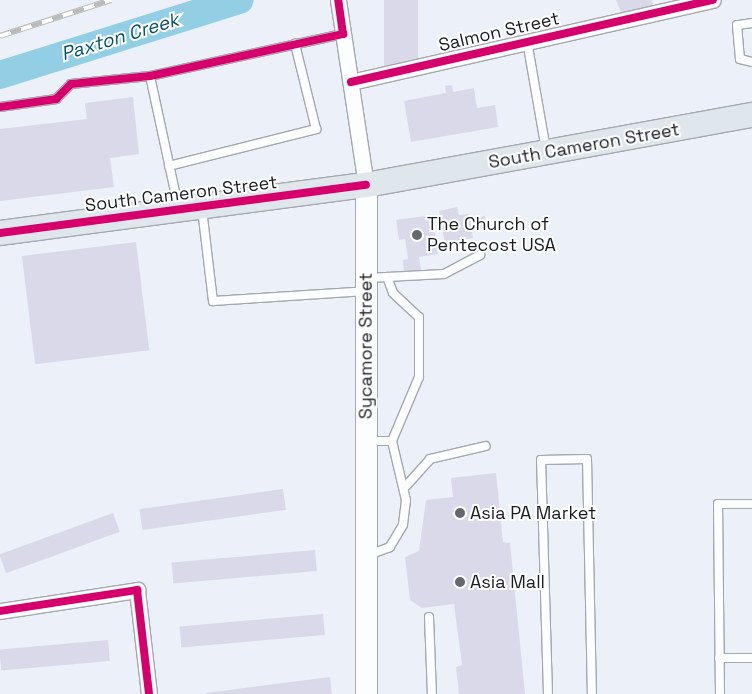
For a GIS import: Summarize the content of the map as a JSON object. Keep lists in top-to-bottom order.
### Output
{
  "streets": {
    "main road": ["South Cameron Street", "Sycamore Street"],
    "street": ["Salmon Street"]
  },
  "crossings": [
    ["Salmon Street", "Sycamore Street"],
    ["South Cameron Street", "Sycamore Street"]
  ],
  "water": ["Paxton Creek"],
  "places": ["The Church of Pentecost USA", "Asia PA Market", "Asia Mall"]
}
